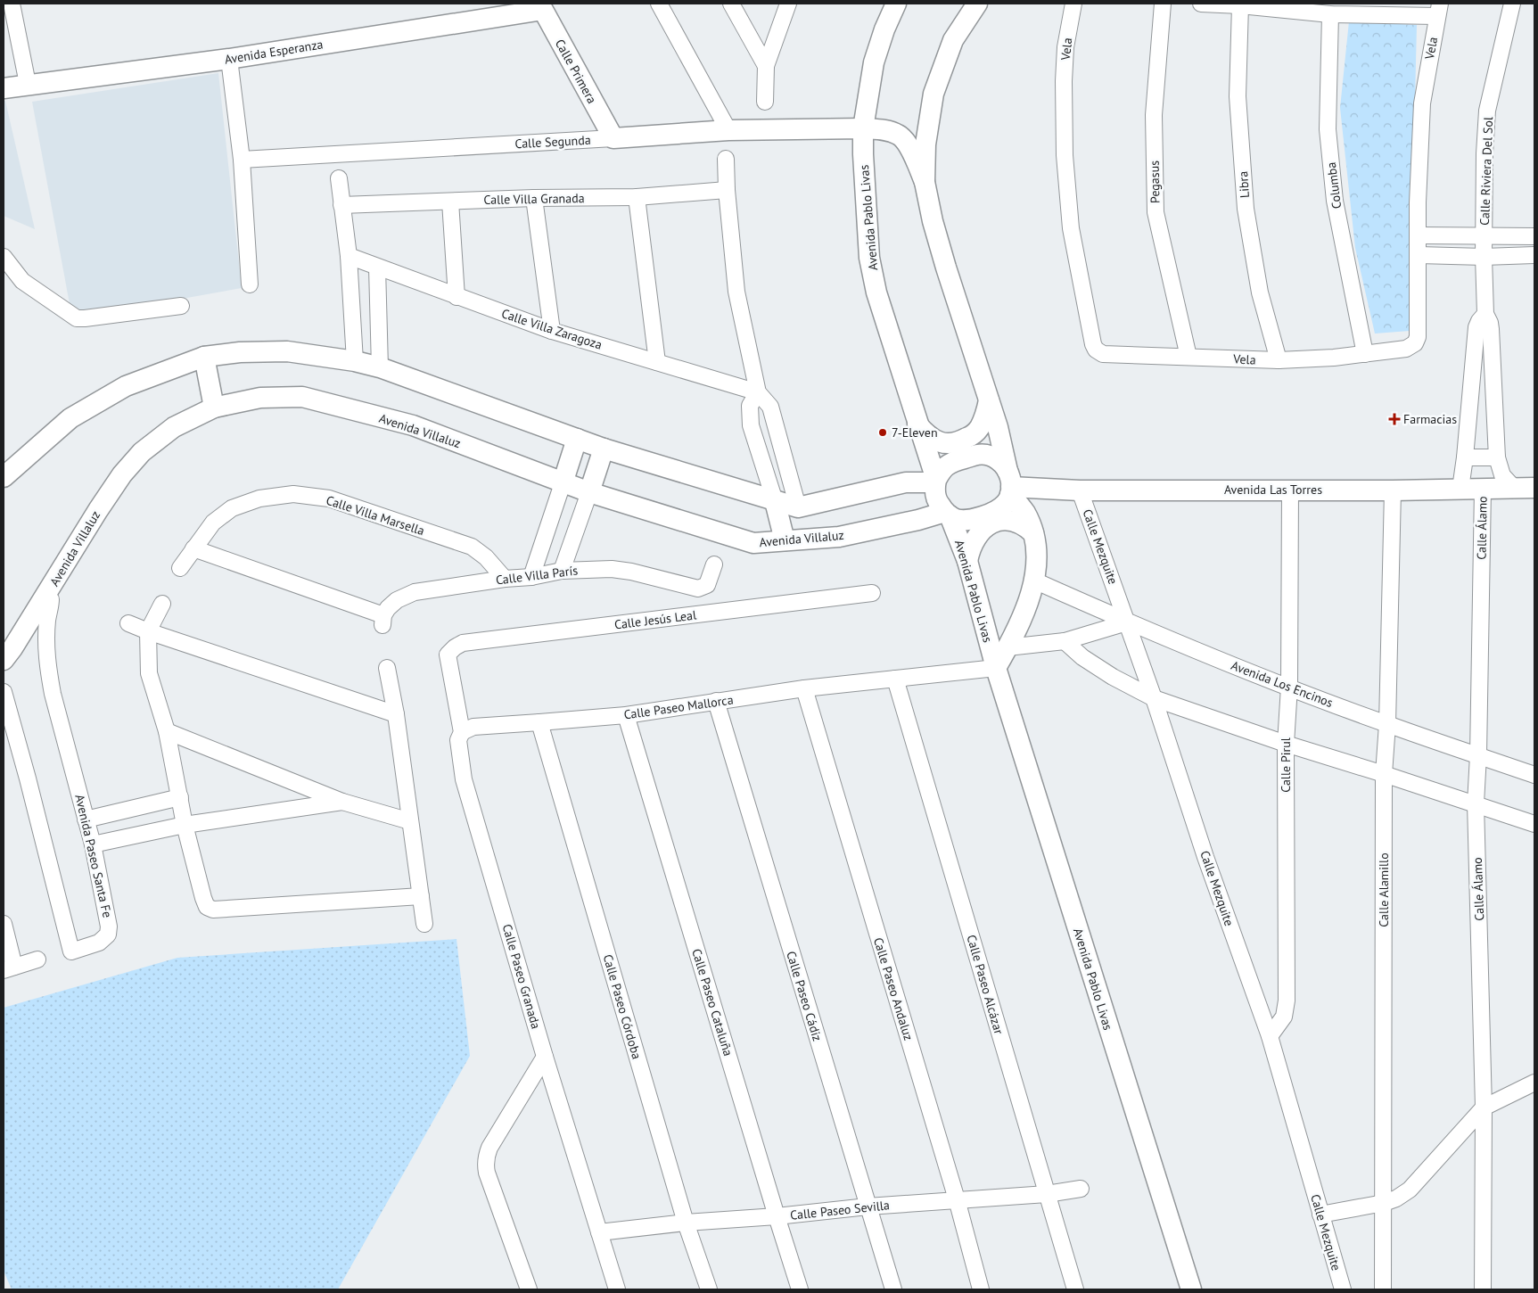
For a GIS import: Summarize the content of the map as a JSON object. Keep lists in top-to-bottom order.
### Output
{
  "streets": {
    "street": [
      "Vela",
      "Avenida Esperanza",
      "Calle Primera",
      "Calle Segunda",
      "Calle Riviera Del Sol",
      "Pegasus",
      "Libra",
      "Columba",
      "Calle Villa Granada",
      "Avenida Pablo Livas",
      "Calle Villa Zaragoza",
      "Avenida Villaluz",
      "Avenida Las Torres",
      "Calle Villa Marsella",
      "Calle Álamo",
      "Calle Mezquite",
      "Calle Villa París",
      "Calle Jesús Leal",
      "Avenida Los Encinos",
      "Calle Paseo Mallorca",
      "Calle Pirul",
      "Avenida Paseo Santa Fe",
      "Calle Alamillo",
      "Calle Paseo Granada",
      "Calle Paseo Alcázar",
      "Calle Paseo Andaluz",
      "Calle Paseo Cádiz",
      "Calle Paseo Cataluña",
      "Calle Paseo Córdoba",
      "Calle Paseo Sevilla"
    ]
  },
  "crossings": [
    ["Vela", "Pegasus"],
    ["Vela", "Libra"],
    ["Vela", "Columba"],
    ["Avenida Esperanza", "Calle Primera"],
    ["Calle Primera", "Calle Segunda"],
    ["Calle Segunda", "Avenida Pablo Livas"],
    ["Calle Riviera Del Sol", "Avenida Las Torres"],
    ["Avenida Pablo Livas", "Avenida Villaluz"],
    ["Avenida Pablo Livas", "Avenida Las Torres"],
    ["Avenida Pablo Livas", "Avenida Los Encinos"],
    ["Avenida Pablo Livas", "Calle Paseo Mallorca"],
    ["Avenida Villaluz", "Avenida Las Torres"],
    ["Avenida Villaluz", "Avenida Paseo Santa Fe"],
    ["Avenida Las Torres", "Calle Álamo"],
    ["Avenida Las Torres", "Calle Mezquite"],
    ["Avenida Las Torres", "Calle Pirul"],
    ["Avenida Las Torres", "Calle Alamillo"],
    ["Calle Villa Marsella", "Calle Villa París"],
    ["Calle Álamo", "Avenida Los Encinos"],
    ["Calle Mezquite", "Avenida Los Encinos"],
    ["Calle Mezquite", "Calle Pirul"],
    ["Calle Jesús Leal", "Calle Paseo Granada"],
    ["Avenida Los Encinos", "Calle Pirul"],
    ["Avenida Los Encinos", "Calle Alamillo"],
    ["Calle Paseo Mallorca", "Calle Paseo Granada"],
    ["Calle Paseo Mallorca", "Calle Paseo Alcázar"],
    ["Calle Paseo Mallorca", "Calle Paseo Andaluz"],
    ["Calle Paseo Mallorca", "Calle Paseo Cádiz"],
    ["Calle Paseo Mallorca", "Calle Paseo Cataluña"],
    ["Calle Paseo Mallorca", "Calle Paseo Córdoba"],
    ["Calle Paseo Granada", "Calle Paseo Sevilla"],
    ["Calle Paseo Alcázar", "Calle Paseo Sevilla"],
    ["Calle Paseo Andaluz", "Calle Paseo Sevilla"],
    ["Calle Paseo Cádiz", "Calle Paseo Sevilla"],
    ["Calle Paseo Cataluña", "Calle Paseo Sevilla"],
    ["Calle Paseo Córdoba", "Calle Paseo Sevilla"]
  ],
  "places": {
    "health": ["Farmacias"],
    "other": ["7-Eleven"]
  }
}
